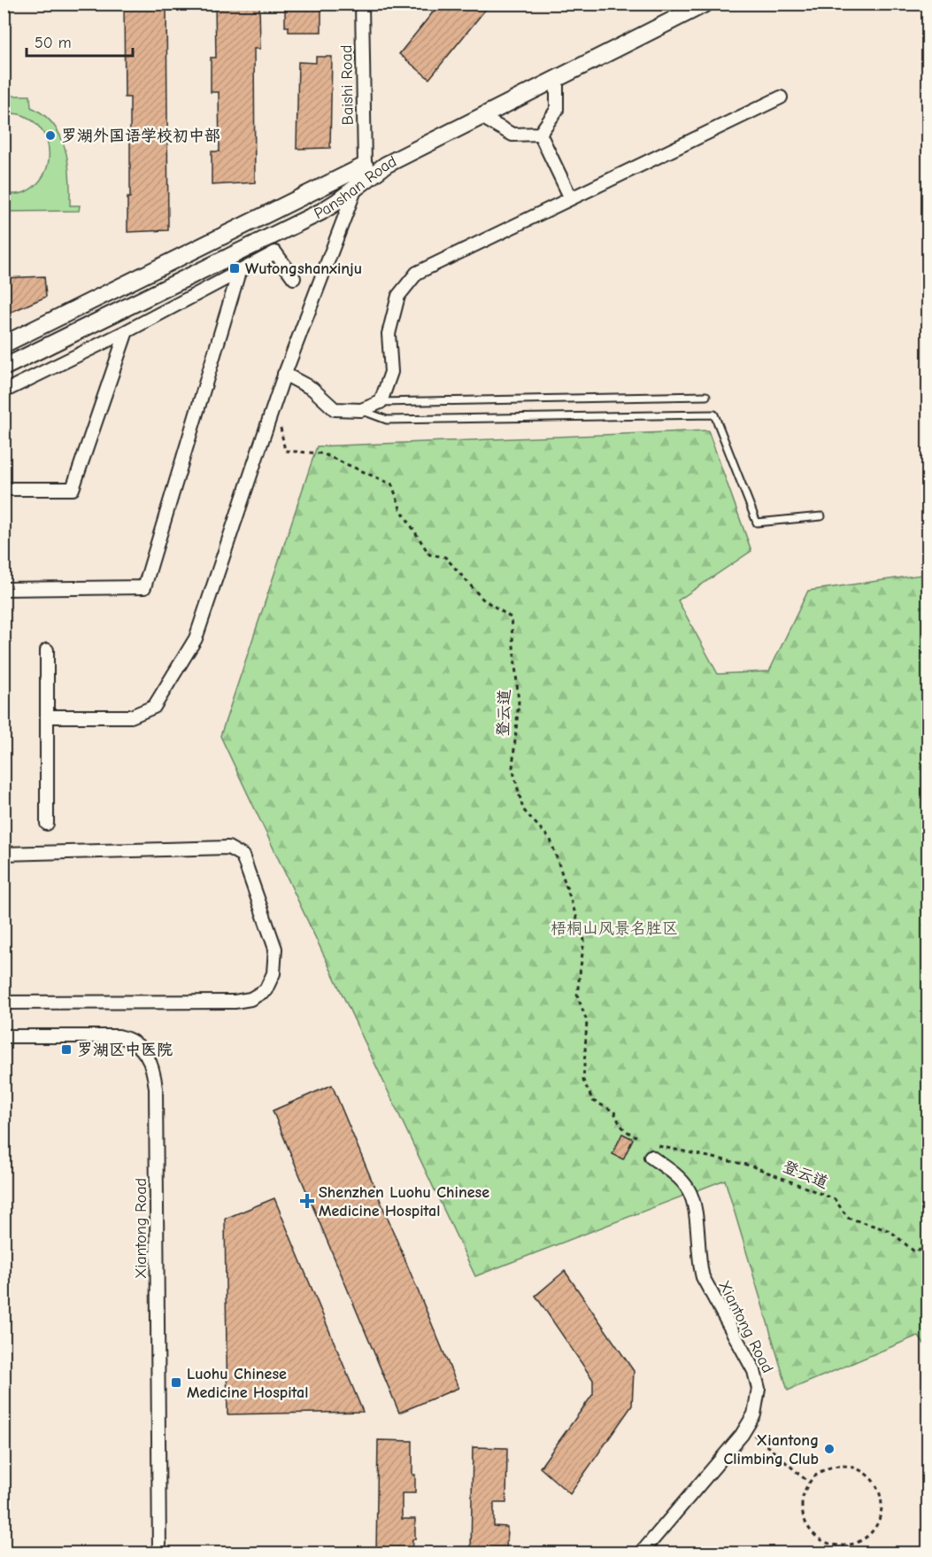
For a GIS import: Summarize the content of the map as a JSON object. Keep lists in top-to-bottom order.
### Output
{
  "streets": {
    "street": ["Baishi Road", "Panshan Road", "Xiantong Road"],
    "path": ["登云道"]
  },
  "crossings": [
    ["Baishi Road", "Panshan Road"],
    ["登云道", "Xiantong Road"]
  ],
  "parks": ["梧桐山风景名胜区"],
  "places": {
    "other": ["罗湖外国语学校初中部", "Xiantong Climbing Club"],
    "transit": ["Wutongshanxinju", "罗湖区中医院", "Luohu Chinese Medicine Hospital"],
    "health": ["Shenzhen Luohu Chinese Medicine Hospital"]
  },
  "scale_bar": "50 m"
}
